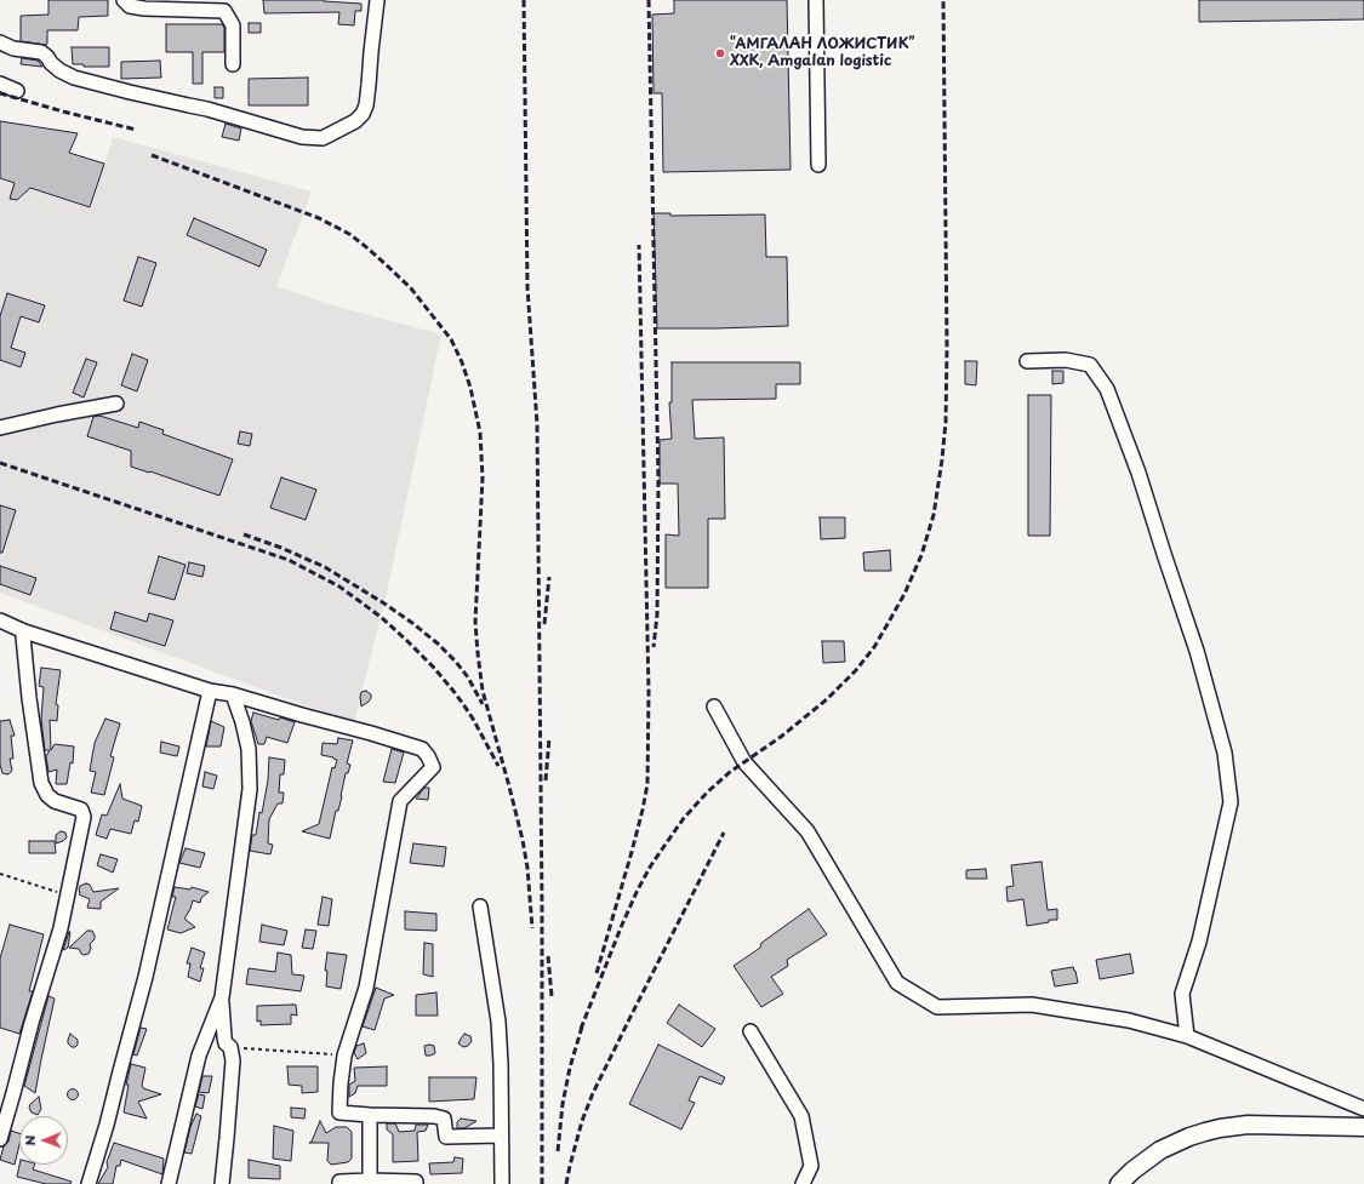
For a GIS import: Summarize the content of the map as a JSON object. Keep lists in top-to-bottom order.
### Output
{
  "places": ["“АМГАЛАН ЛОЖИСТИК” ХХК, Amgalan logistic"],
  "north": "left"
}
